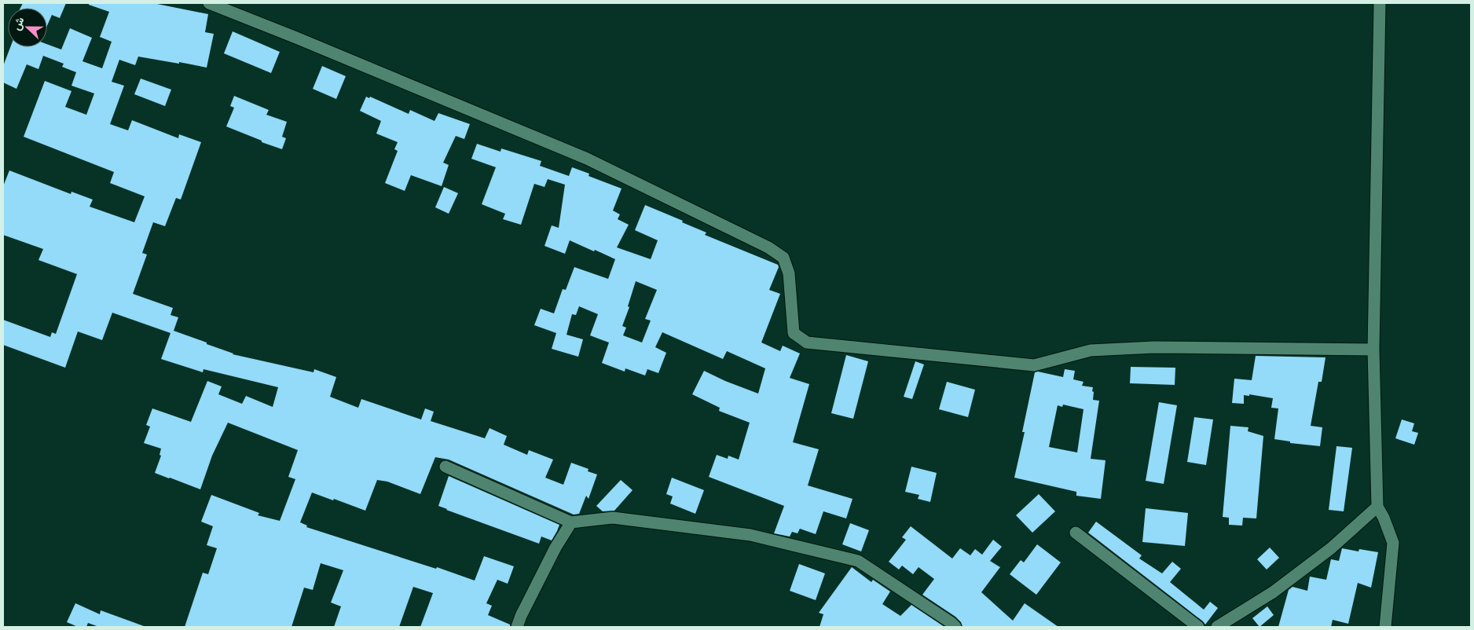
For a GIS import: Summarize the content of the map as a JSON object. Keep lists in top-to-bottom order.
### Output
{
  "north": "left"
}
